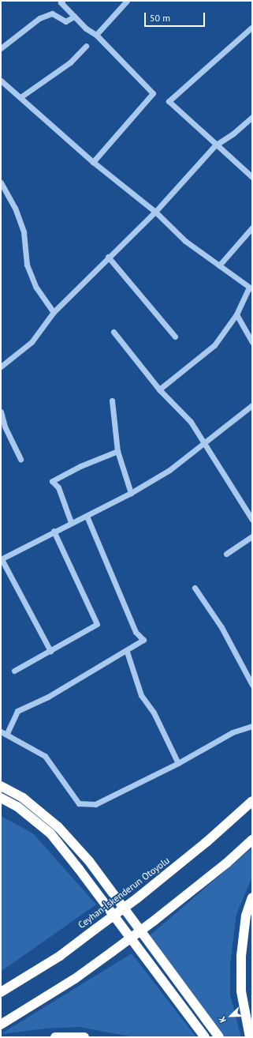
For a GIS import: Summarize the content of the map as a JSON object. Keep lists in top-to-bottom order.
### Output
{
  "streets": {
    "highway": ["Ceyhan-İskenderun Otoyolu"]
  },
  "scale_bar": "50 m",
  "north": "bottom left"
}
